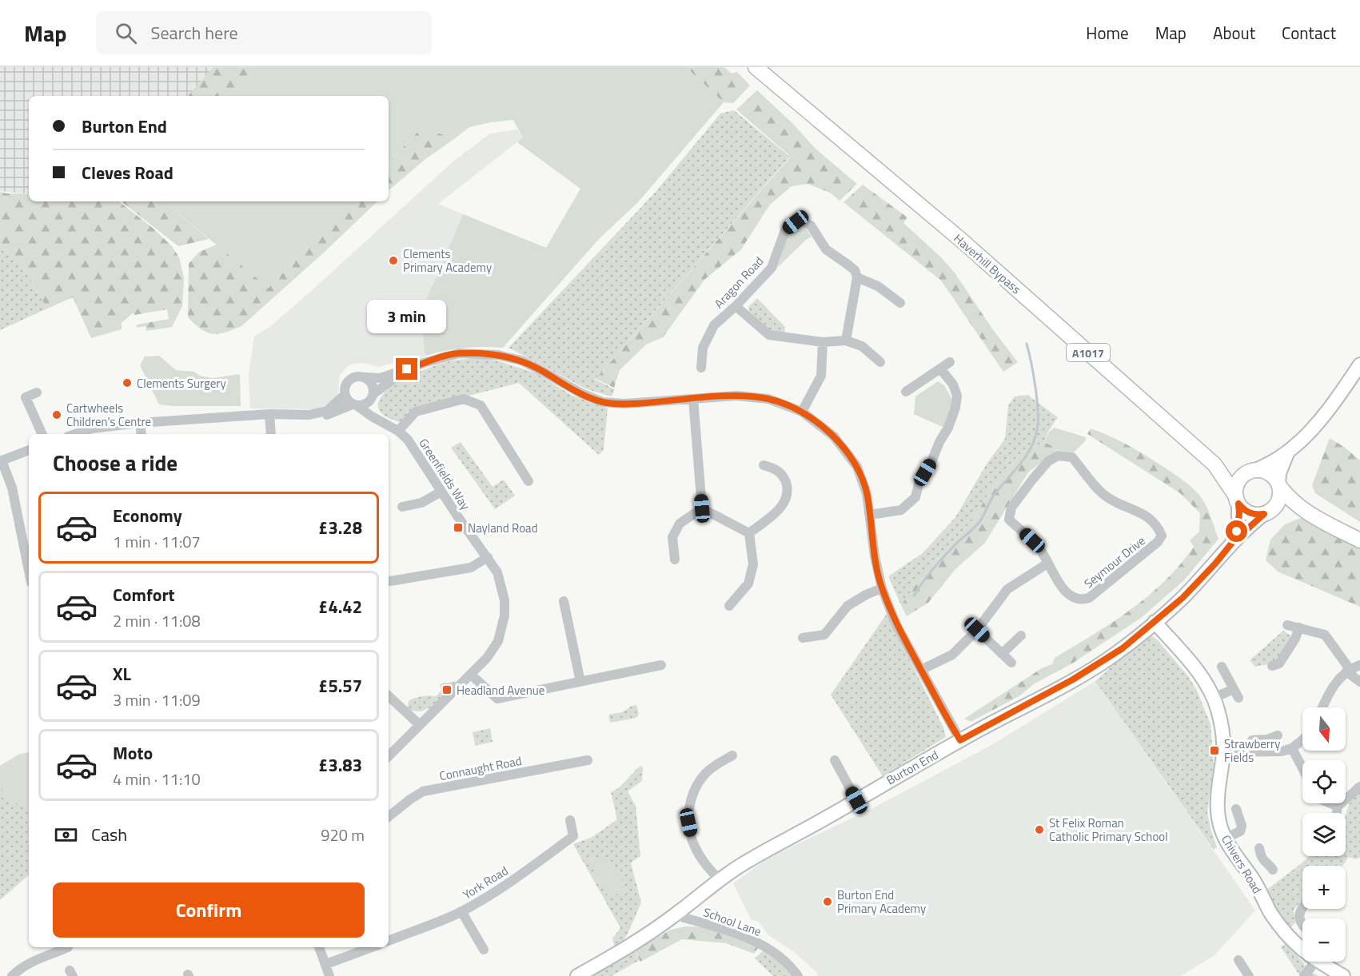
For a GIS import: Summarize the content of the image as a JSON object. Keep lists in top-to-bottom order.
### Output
{
  "streets": {
    "main road": ["Haverhill Bypass", "A1017"],
    "street": [
      "Aragon Road",
      "Greenfields Way",
      "Seymour Drive",
      "Burton End",
      "Connaught Road",
      "Chivers Road",
      "York Road",
      "School Lane"
    ]
  },
  "crossings": [
    ["Haverhill Bypass", "Burton End"],
    ["Burton End", "Chivers Road"],
    ["Burton End", "School Lane"]
  ],
  "places": {
    "other": [
      "Clements Primary Academy",
      "Clements Surgery",
      "Cartwheels Children's Centre",
      "St Felix Roman Catholic Primary School",
      "Burton End Primary Academy"
    ],
    "transit": ["Nayland Road", "Headland Avenue", "Strawberry Fields"]
  },
  "north": "bottom",
  "page": {
    "header": "Map",
    "search": "Search here",
    "nav": [
      "Home",
      "Map",
      "About",
      "Contact"
    ],
    "banner": ["Burton End", "Cleves Road"],
    "bubble": "3 min",
    "heading": "Choose a ride",
    "list": [
      {
        "name": "Economy",
        "note": "1 min · 11:07",
        "value": "£3.28"
      },
      {
        "name": "Comfort",
        "note": "2 min · 11:08",
        "value": "£4.42"
      },
      {
        "name": "XL",
        "note": "3 min · 11:09",
        "value": "£5.57"
      },
      {
        "name": "Moto",
        "note": "4 min · 11:10",
        "value": "£3.83"
      }
    ],
    "map_buttons": ["+", "−"],
    "pay": ["Cash", "920 m"],
    "buttons": "Confirm"
  }
}
